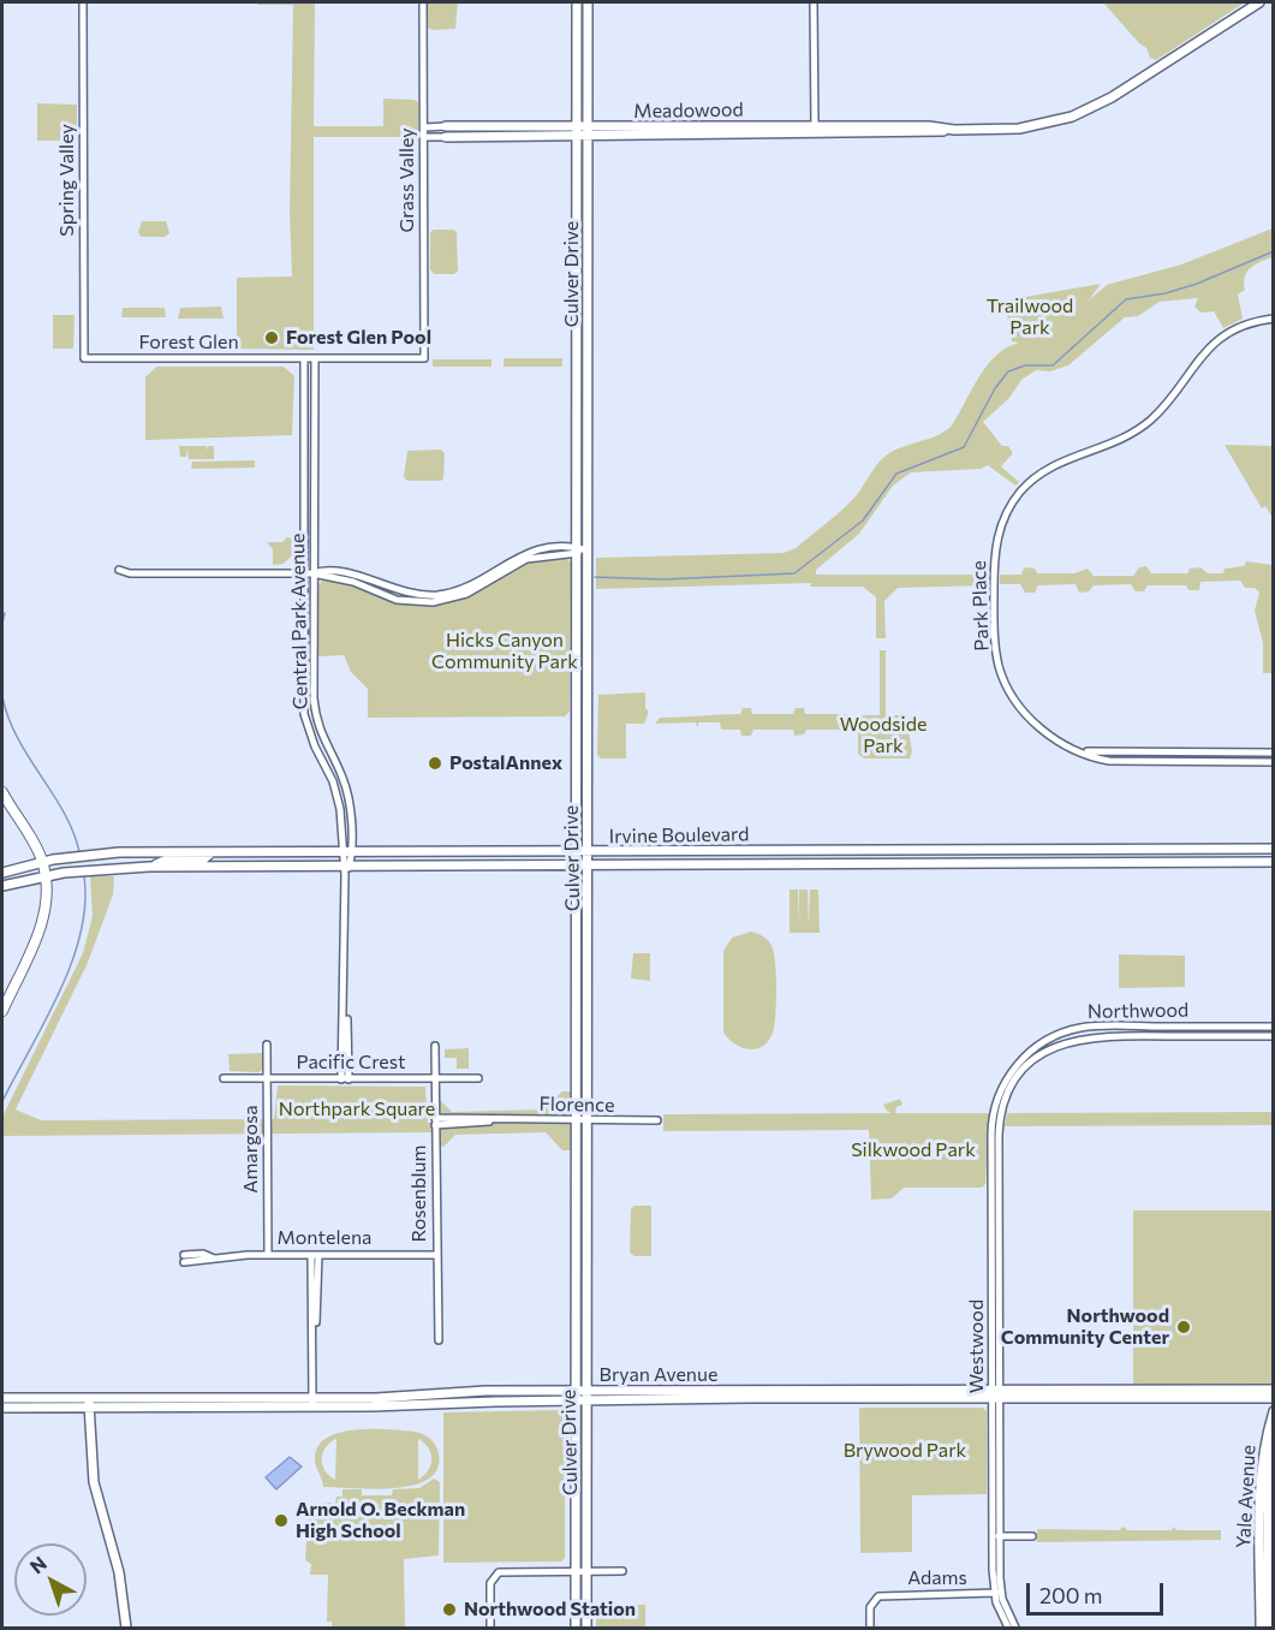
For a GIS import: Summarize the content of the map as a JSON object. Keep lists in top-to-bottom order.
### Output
{
  "streets": {
    "main road": [
      "Meadowood",
      "Culver Drive",
      "Irvine Boulevard",
      "Bryan Avenue",
      "Yale Avenue"
    ],
    "street": [
      "Spring Valley",
      "Grass Valley",
      "Forest Glen",
      "Park Place",
      "Central Park Avenue",
      "Northwood",
      "Pacific Crest",
      "Florence",
      "Amargosa",
      "Rosenblum",
      "Montelena",
      "Westwood",
      "Adams"
    ]
  },
  "crossings": [
    ["Meadowood", "Grass Valley"],
    ["Meadowood", "Culver Drive"],
    ["Spring Valley", "Forest Glen"],
    ["Grass Valley", "Forest Glen"],
    ["Culver Drive", "Irvine Boulevard"],
    ["Culver Drive", "Florence"],
    ["Culver Drive", "Bryan Avenue"],
    ["Forest Glen", "Central Park Avenue"],
    ["Central Park Avenue", "Irvine Boulevard"],
    ["Central Park Avenue", "Pacific Crest"],
    ["Northwood", "Westwood"],
    ["Pacific Crest", "Amargosa"],
    ["Pacific Crest", "Rosenblum"],
    ["Florence", "Rosenblum"],
    ["Amargosa", "Montelena"],
    ["Rosenblum", "Montelena"],
    ["Westwood", "Bryan Avenue"],
    ["Westwood", "Adams"]
  ],
  "parks": [
    "Trailwood Park",
    "Hicks Canyon Community Park",
    "Woodside Park",
    "Northpark Square",
    "Silkwood Park",
    "Brywood Park"
  ],
  "places": [
    "Forest Glen Pool",
    "PostalAnnex",
    "Northwood Community Center",
    "Arnold O. Beckman High School",
    "Northwood Station"
  ],
  "scale_bar": "200 m",
  "north": "top left"
}
